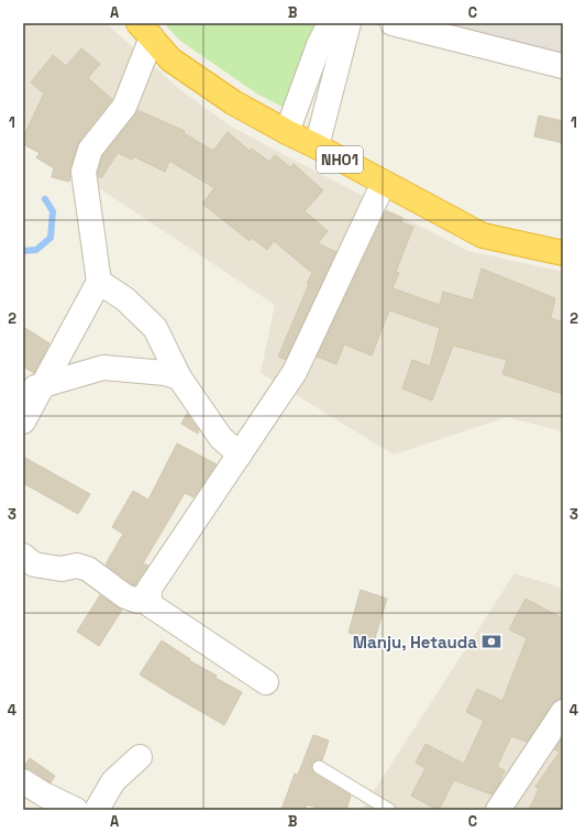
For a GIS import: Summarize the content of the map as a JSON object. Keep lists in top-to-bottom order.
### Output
{
  "streets": {
    "highway": ["NH01"]
  },
  "places": {
    "bank": ["Manju, Hetauda"]
  },
  "grid": {
    "columns": ["A", "B", "C"],
    "rows": [
      "1",
      "2",
      "3",
      "4"
    ]
  }
}
